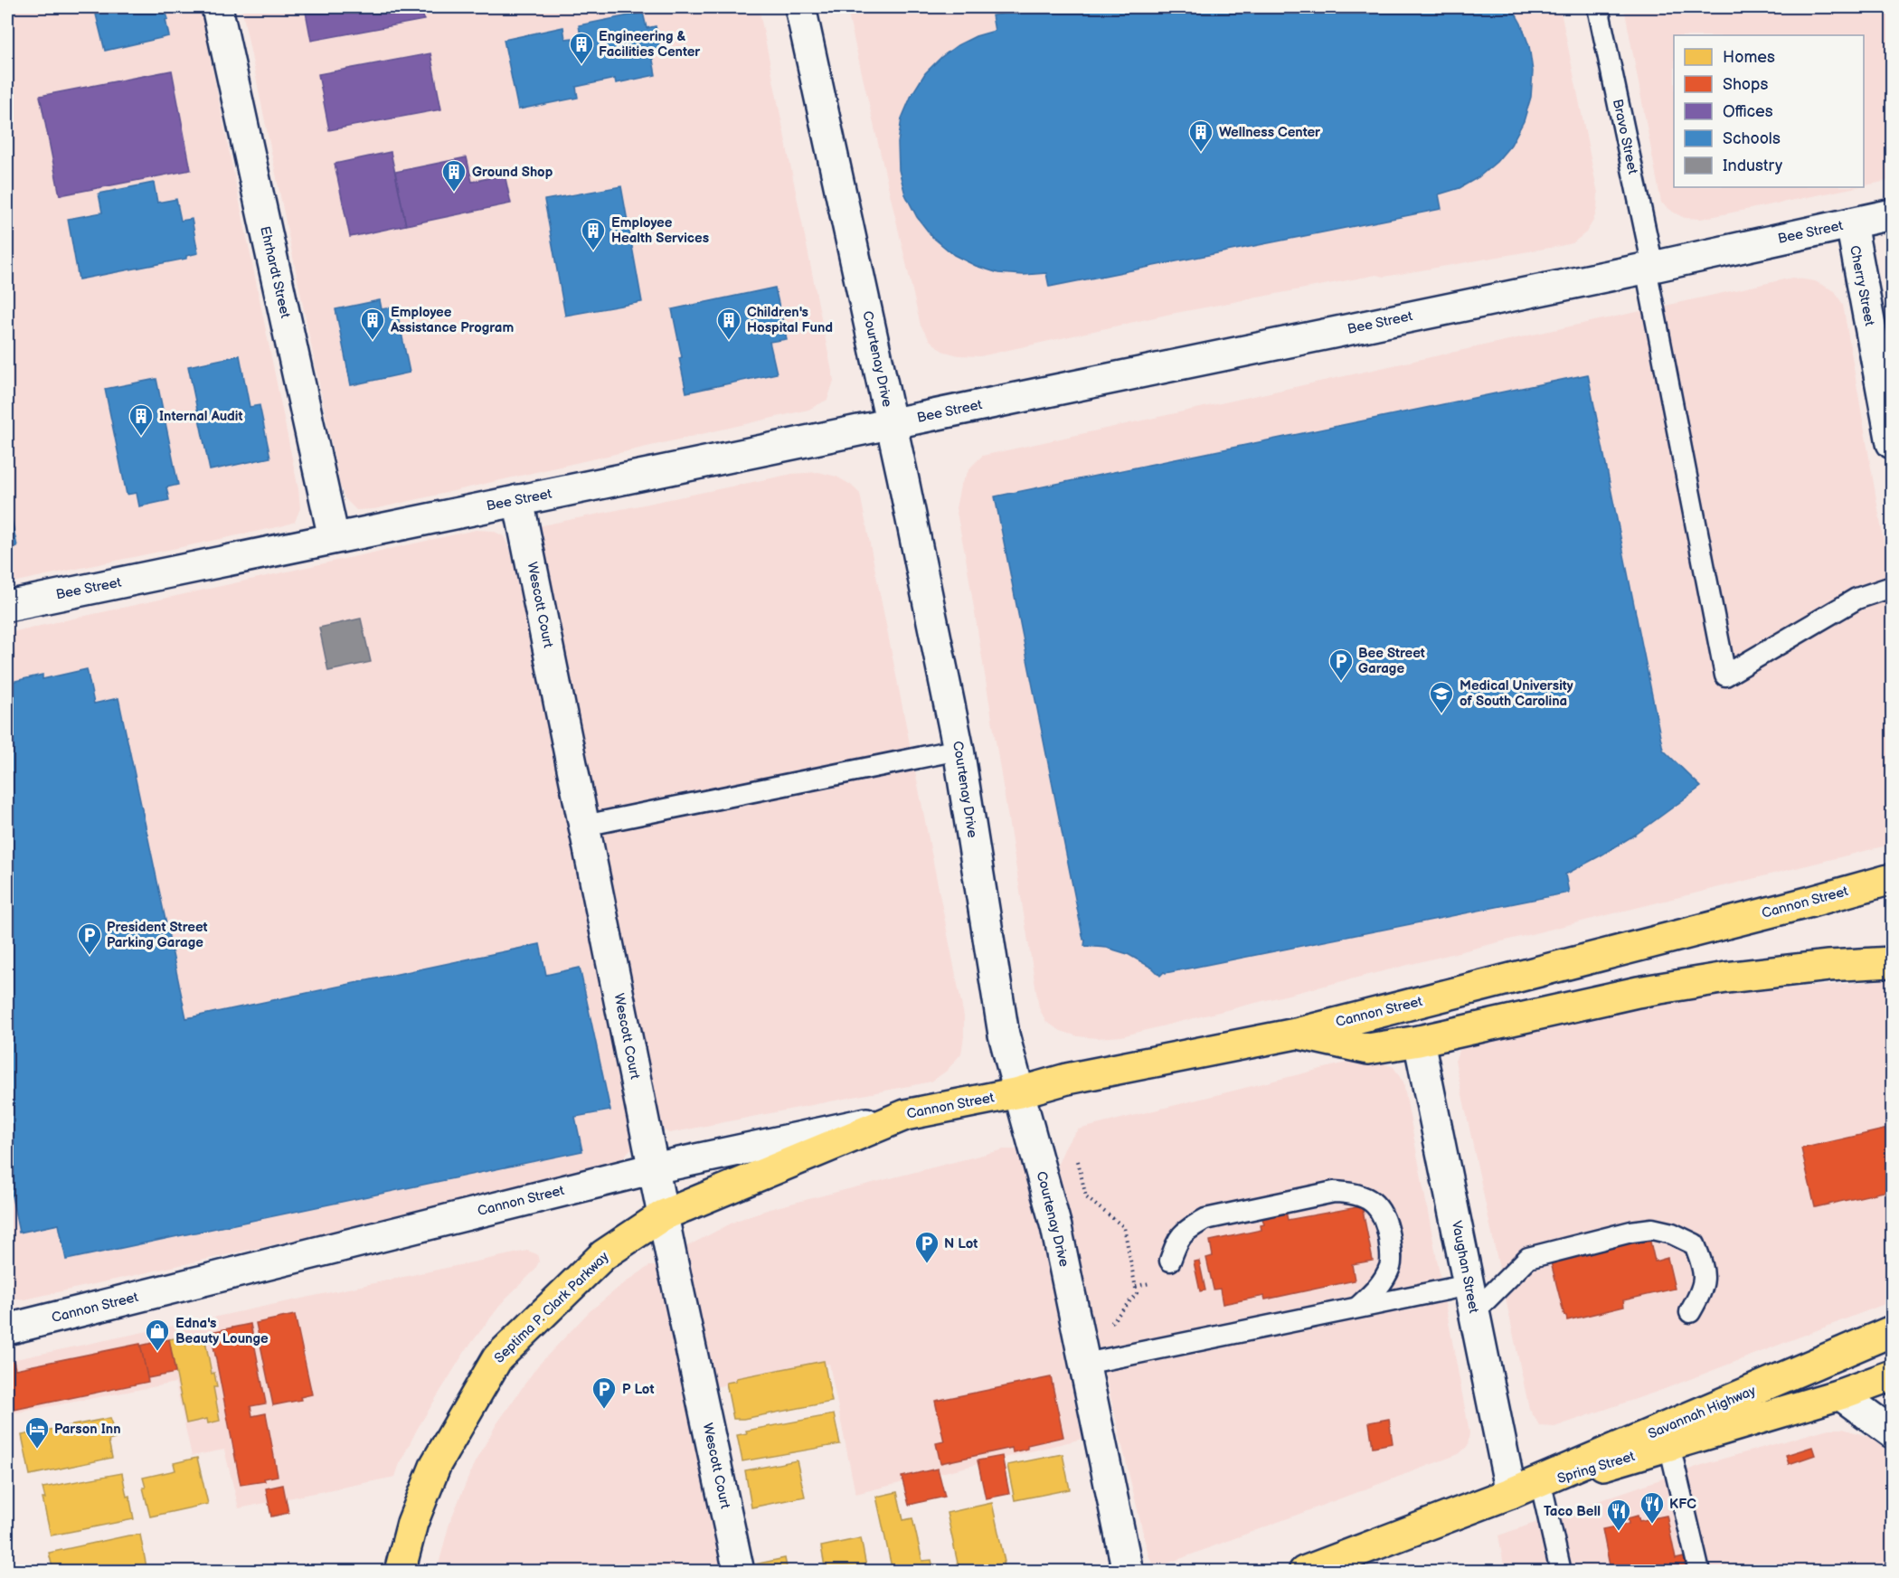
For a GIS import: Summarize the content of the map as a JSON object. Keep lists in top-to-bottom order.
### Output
{
  "streets": {
    "main road": [
      "Cannon Street",
      "Septima P. Clark Parkway",
      "Savannah Highway",
      "Spring Street"
    ],
    "street": [
      "Bee Street",
      "Ehrhardt Street",
      "Cherry Street",
      "Courtenay Drive",
      "Wescott Court",
      "Vaughan Street"
    ],
    "lane": ["Bravo Street"]
  },
  "crossings": [
    ["Bravo Street", "Bee Street"],
    ["Bee Street", "Ehrhardt Street"],
    ["Bee Street", "Cherry Street"],
    ["Bee Street", "Courtenay Drive"],
    ["Bee Street", "Wescott Court"],
    ["Courtenay Drive", "Cannon Street"],
    ["Wescott Court", "Cannon Street"],
    ["Wescott Court", "Septima P. Clark Parkway"],
    ["Cannon Street", "Septima P. Clark Parkway"],
    ["Vaughan Street", "Savannah Highway"],
    ["Vaughan Street", "Spring Street"],
    ["Savannah Highway", "Spring Street"]
  ],
  "places": {
    "building": [
      "Engineering & Facilities Center",
      "Wellness Center",
      "Ground Shop",
      "Employee Health Services",
      "Employee Assistance Program",
      "Children's Hospital Fund",
      "Internal Audit"
    ],
    "parking": [
      "Bee Street Garage",
      "President Street Parking Garage",
      "N Lot",
      "P Lot"
    ],
    "school or university": ["Medical University of South Carolina"],
    "shop": ["Edna's Beauty Lounge"],
    "hotel": ["Parson Inn"],
    "restaurant": ["KFC", "Taco Bell"]
  },
  "legend": [
    "Homes",
    "Shops",
    "Offices",
    "Schools",
    "Industry"
  ]
}
